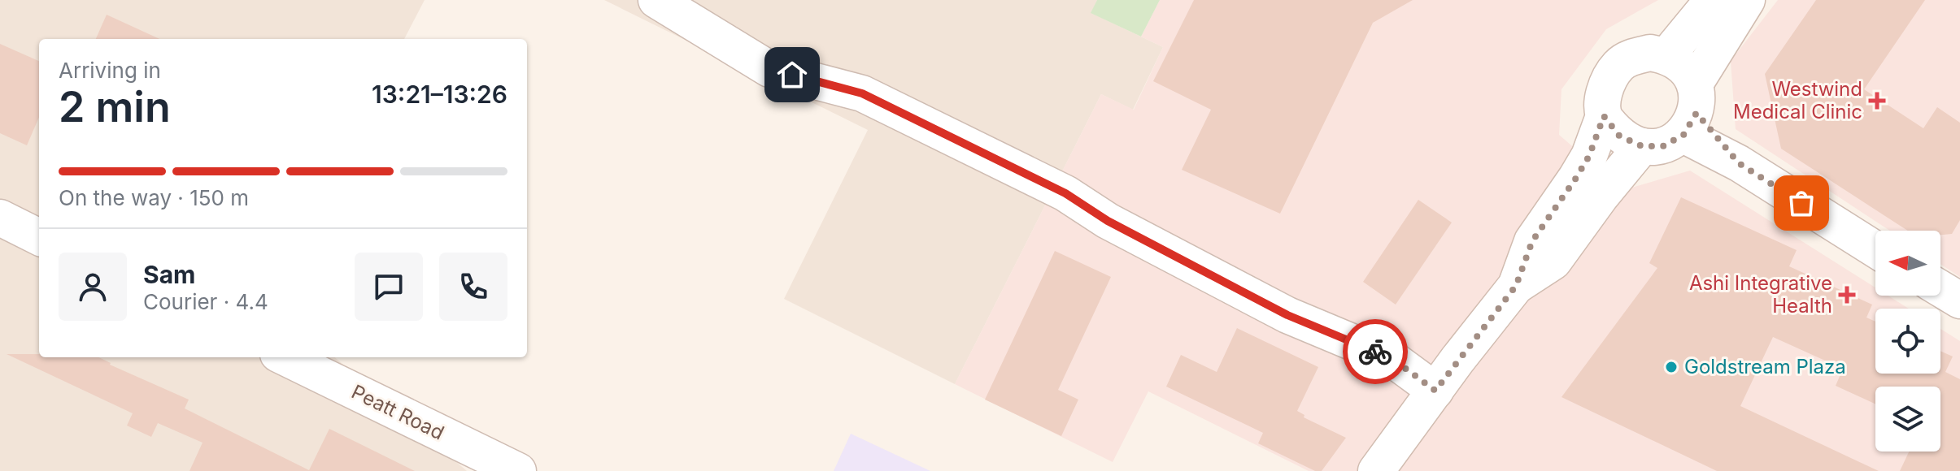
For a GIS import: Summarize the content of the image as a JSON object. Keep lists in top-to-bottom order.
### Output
{
  "streets": {
    "street": ["Peatt Road"]
  },
  "places": {
    "health": ["Westwind Medical Clinic", "Ashi Integrative Health"],
    "other": ["Goldstream Plaza"]
  },
  "north": "left",
  "page": {
    "heading": ["2 min", "Arriving in", "13:21–13:26"],
    "panel": ["Sam", "Courier · 4.4"],
    "bar": "On the way · 150 m"
  }
}
